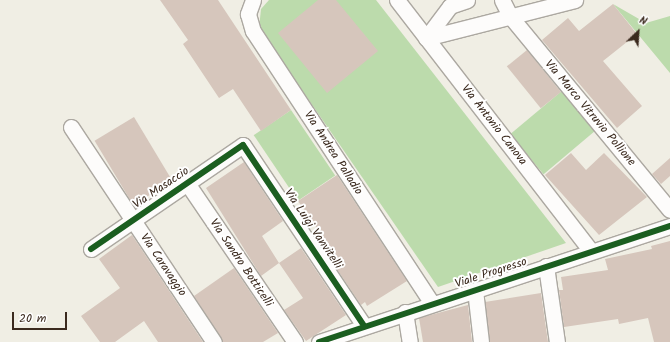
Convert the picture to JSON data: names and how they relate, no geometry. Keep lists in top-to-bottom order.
{
  "streets": {
    "street": [
      "Via Marco Vitruvio Pollione",
      "Via Antonio Canova",
      "Via Andrea Palladio",
      "Via Masaccio",
      "Via Luigi Vanvitelli",
      "Via Sandro Botticelli",
      "Via Caravaggio",
      "Viale Progresso"
    ]
  },
  "crossings": [
    ["Via Antonio Canova", "Viale Progresso"],
    ["Via Andrea Palladio", "Viale Progresso"],
    ["Via Masaccio", "Via Luigi Vanvitelli"],
    ["Via Masaccio", "Via Sandro Botticelli"],
    ["Via Masaccio", "Via Caravaggio"],
    ["Via Luigi Vanvitelli", "Viale Progresso"]
  ],
  "scale_bar": "20 m",
  "north": "top right"
}
